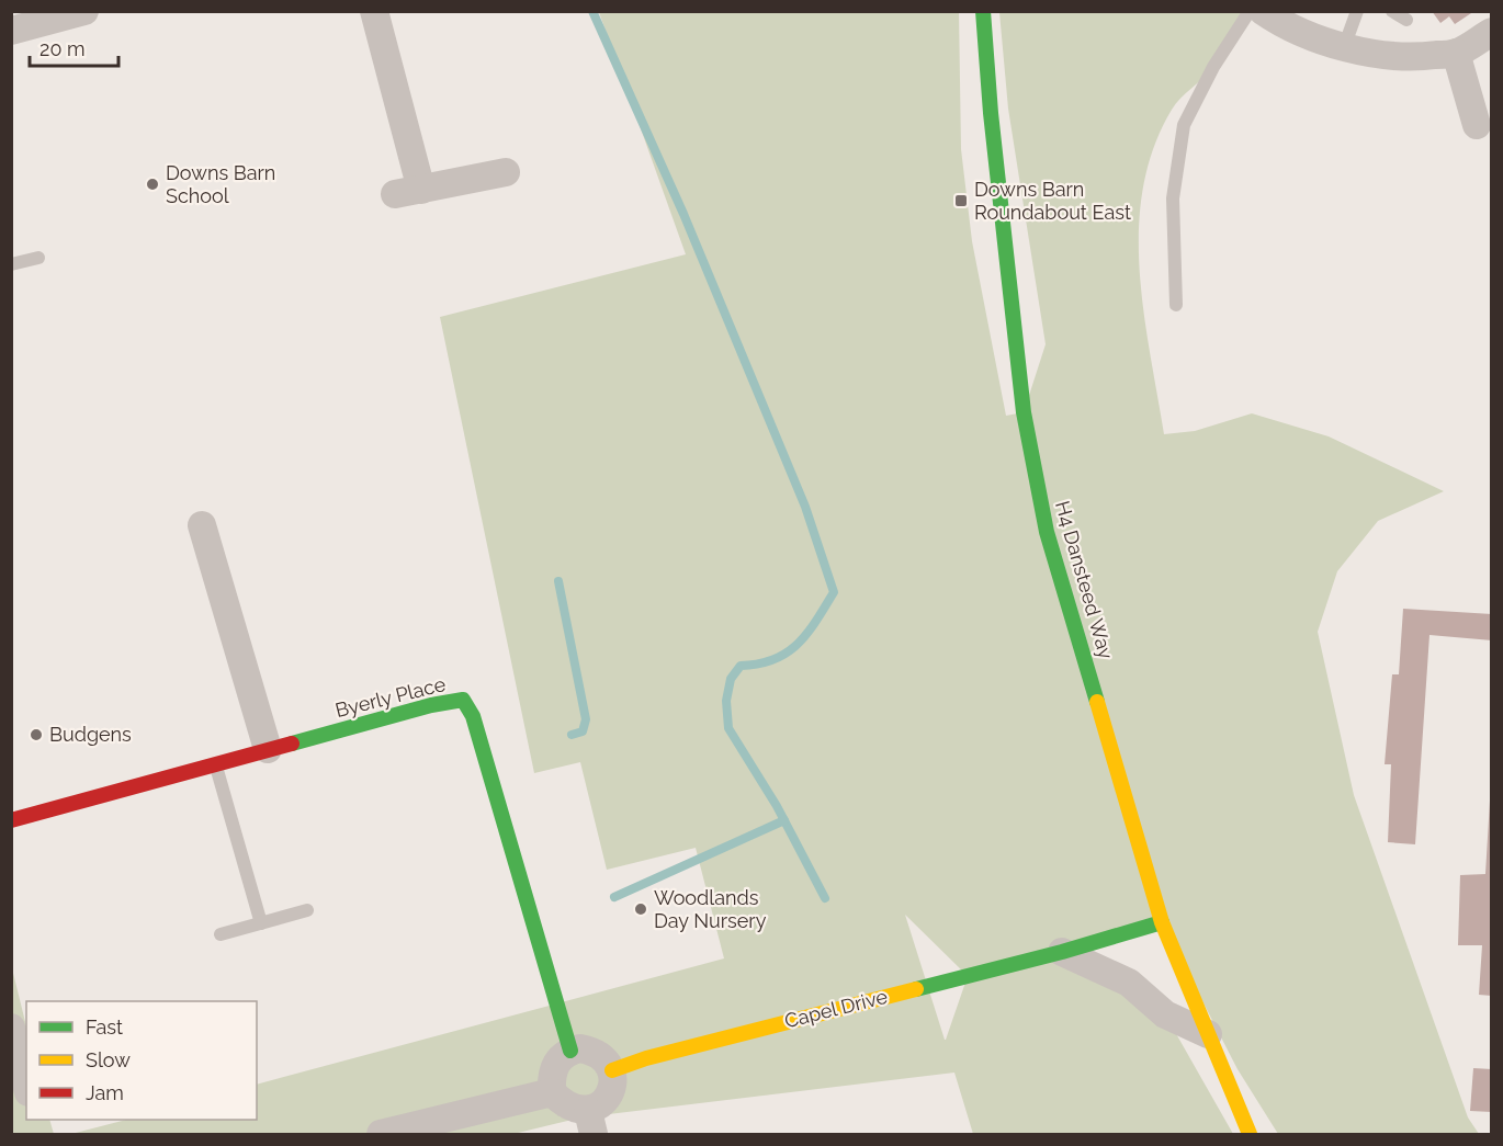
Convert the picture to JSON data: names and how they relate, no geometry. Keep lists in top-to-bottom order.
{
  "streets": {
    "street": ["H4 Dansteed Way", "Byerly Place", "Capel Drive"]
  },
  "crossings": [
    ["H4 Dansteed Way", "Capel Drive"],
    ["Byerly Place", "Capel Drive"]
  ],
  "places": {
    "other": ["Downs Barn School", "Budgens", "Woodlands Day Nursery"],
    "transit": ["Downs Barn Roundabout East"]
  },
  "legend": ["Fast", "Slow", "Jam"],
  "scale_bar": "20 m"
}
